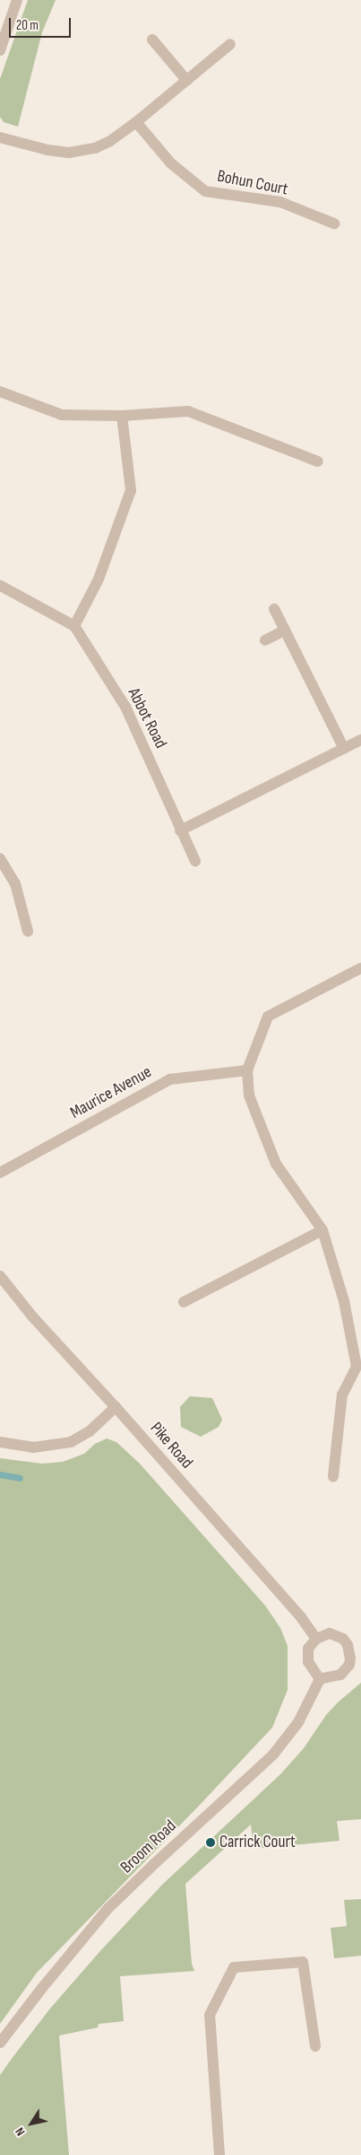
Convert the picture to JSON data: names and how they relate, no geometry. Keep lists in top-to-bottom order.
{
  "streets": {
    "street": [
      "Bohun Court",
      "Abbot Road",
      "Maurice Avenue",
      "Pike Road",
      "Broom Road"
    ]
  },
  "crossings": [
    ["Pike Road", "Broom Road"]
  ],
  "places": ["Carrick Court"],
  "scale_bar": "20 m",
  "north": "bottom left"
}
